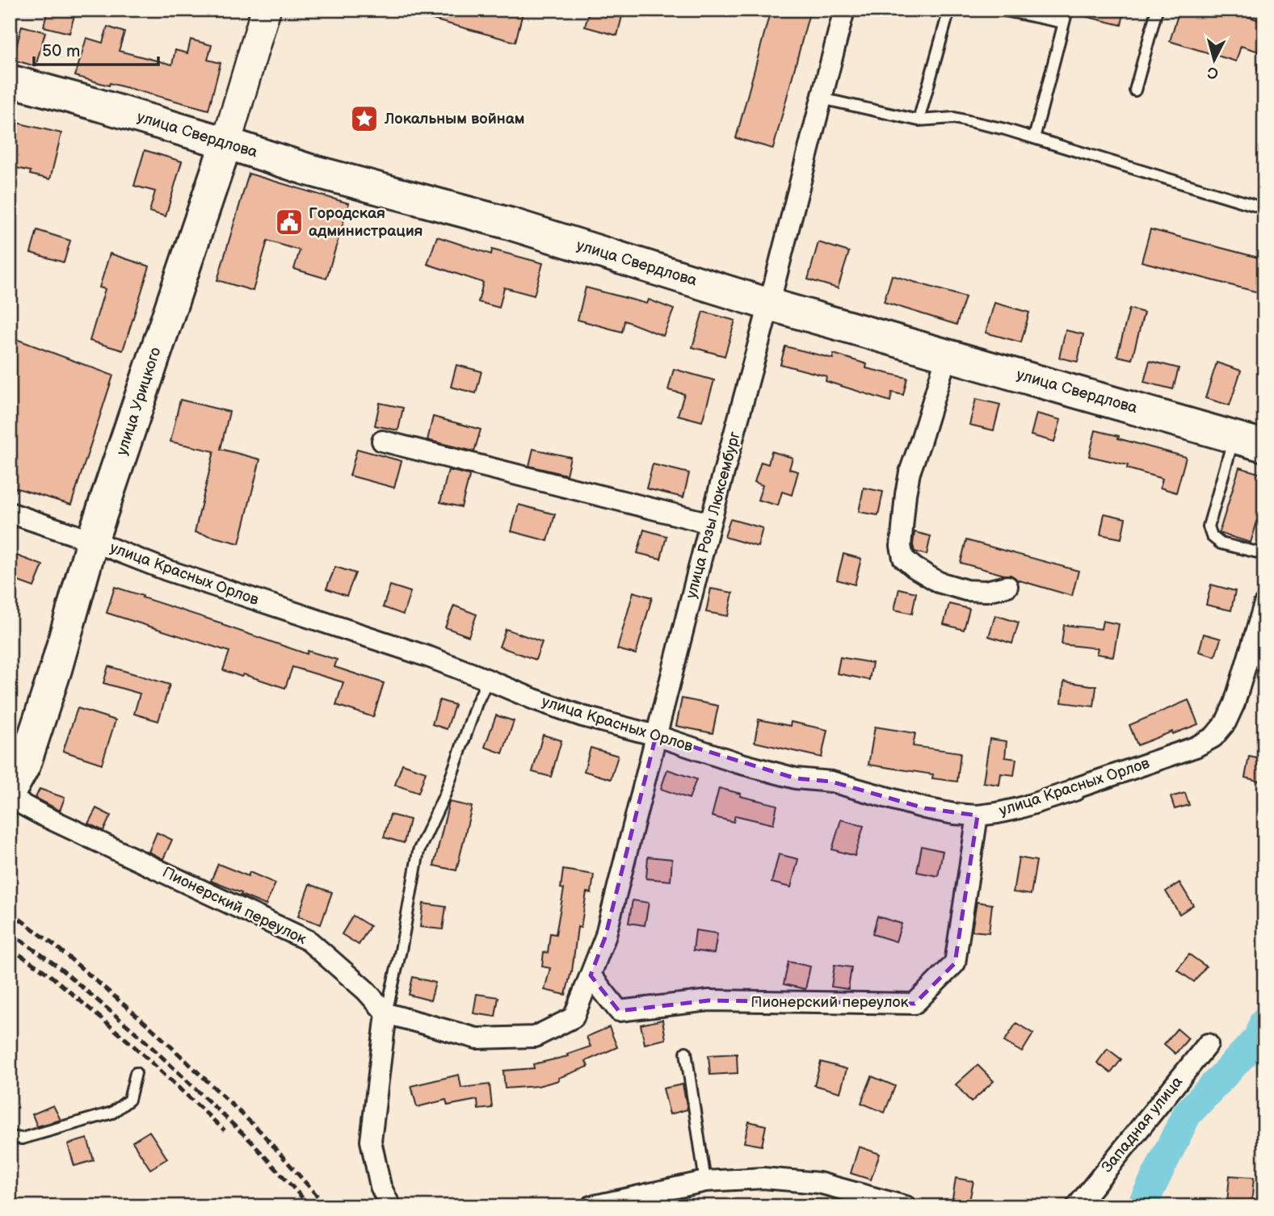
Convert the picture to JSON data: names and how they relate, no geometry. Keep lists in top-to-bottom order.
{
  "streets": {
    "main road": ["улица Свердлова", "улица Урицкого"],
    "street": [
      "улица Розы Люксембург",
      "улица Красных Орлов",
      "Пионерский переулок",
      "Западная улица"
    ]
  },
  "crossings": [
    ["улица Свердлова", "улица Урицкого"],
    ["улица Свердлова", "улица Розы Люксембург"],
    ["улица Урицкого", "улица Красных Орлов"],
    ["улица Розы Люксембург", "улица Красных Орлов"],
    ["улица Розы Люксембург", "Пионерский переулок"],
    ["улица Красных Орлов", "Пионерский переулок"]
  ],
  "places": {
    "place": ["Локальным войнам"],
    "public building": ["Городская администрация"]
  },
  "scale_bar": "50 m",
  "north": "bottom"
}
